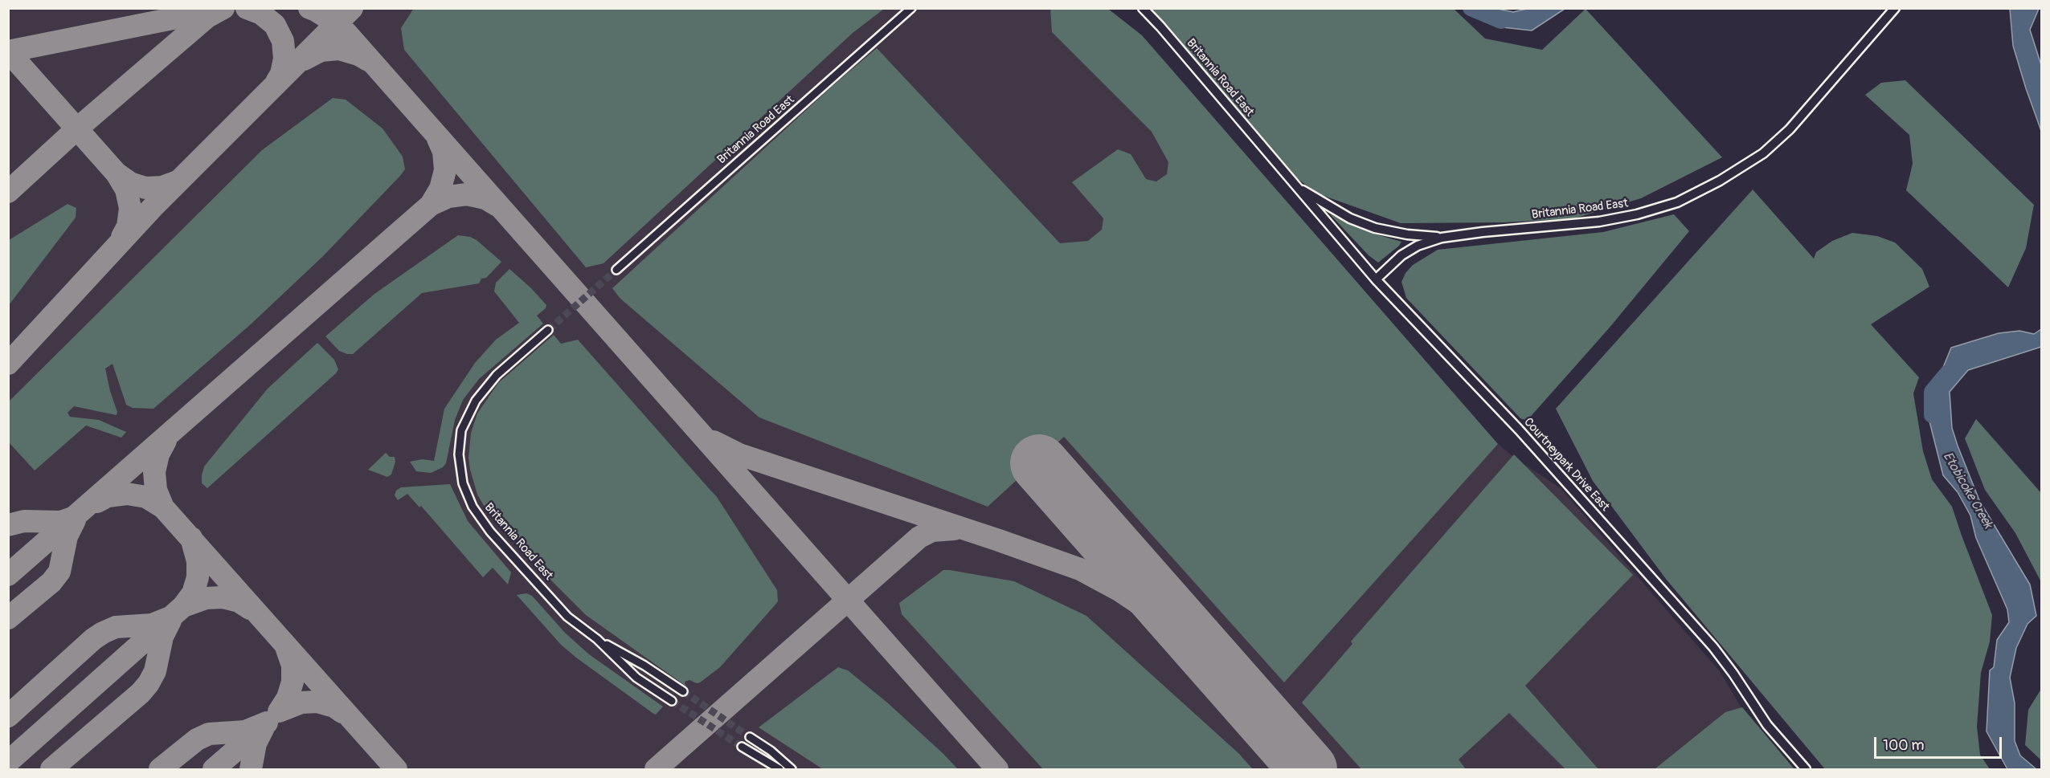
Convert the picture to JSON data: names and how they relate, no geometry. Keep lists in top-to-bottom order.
{
  "streets": {
    "street": ["Britannia Road East", "Courtneypark Drive East"]
  },
  "crossings": [
    ["Britannia Road East", "Courtneypark Drive East"]
  ],
  "water": ["Etobicoke Creek"],
  "scale_bar": "100 m"
}
